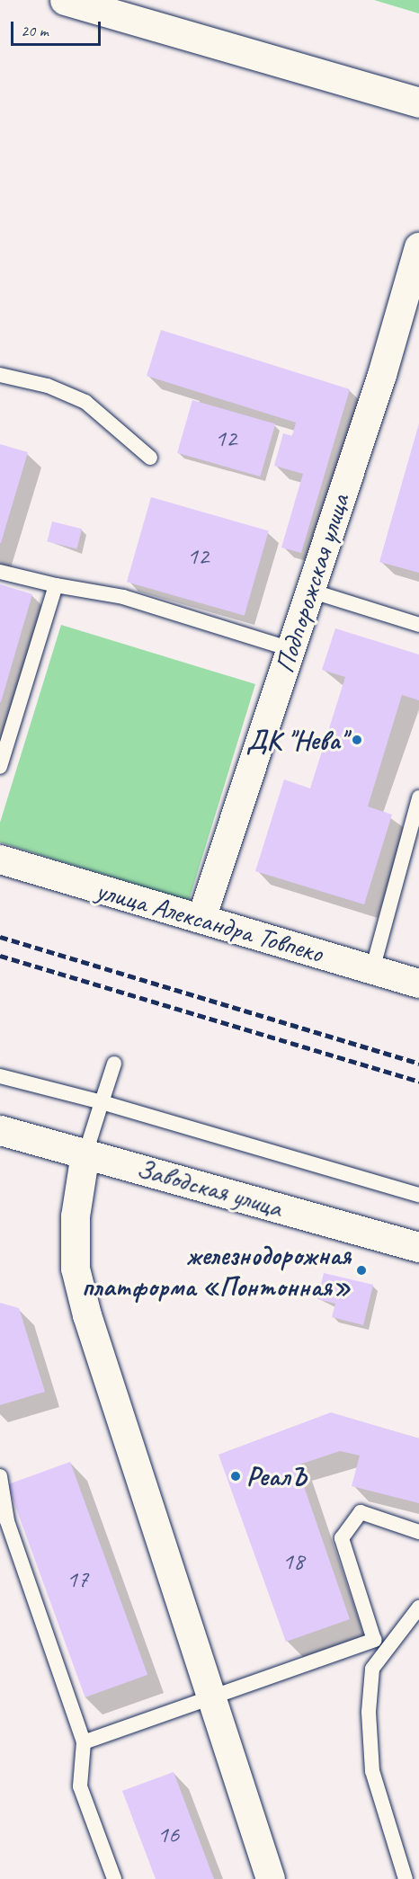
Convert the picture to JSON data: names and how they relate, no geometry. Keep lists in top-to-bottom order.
{
  "streets": {
    "main road": ["Заводская улица"],
    "street": ["Подпорожская улица", "улица Александра Товпеко"]
  },
  "crossings": [
    ["Подпорожская улица", "улица Александра Товпеко"]
  ],
  "places": ["ДК \"Нева\"", "железнодорожная платформа «Понтонная»", "РеалЪ"],
  "house_numbers": [
    "12",
    "12",
    "18",
    "17",
    "16"
  ],
  "scale_bar": "20 m"
}
